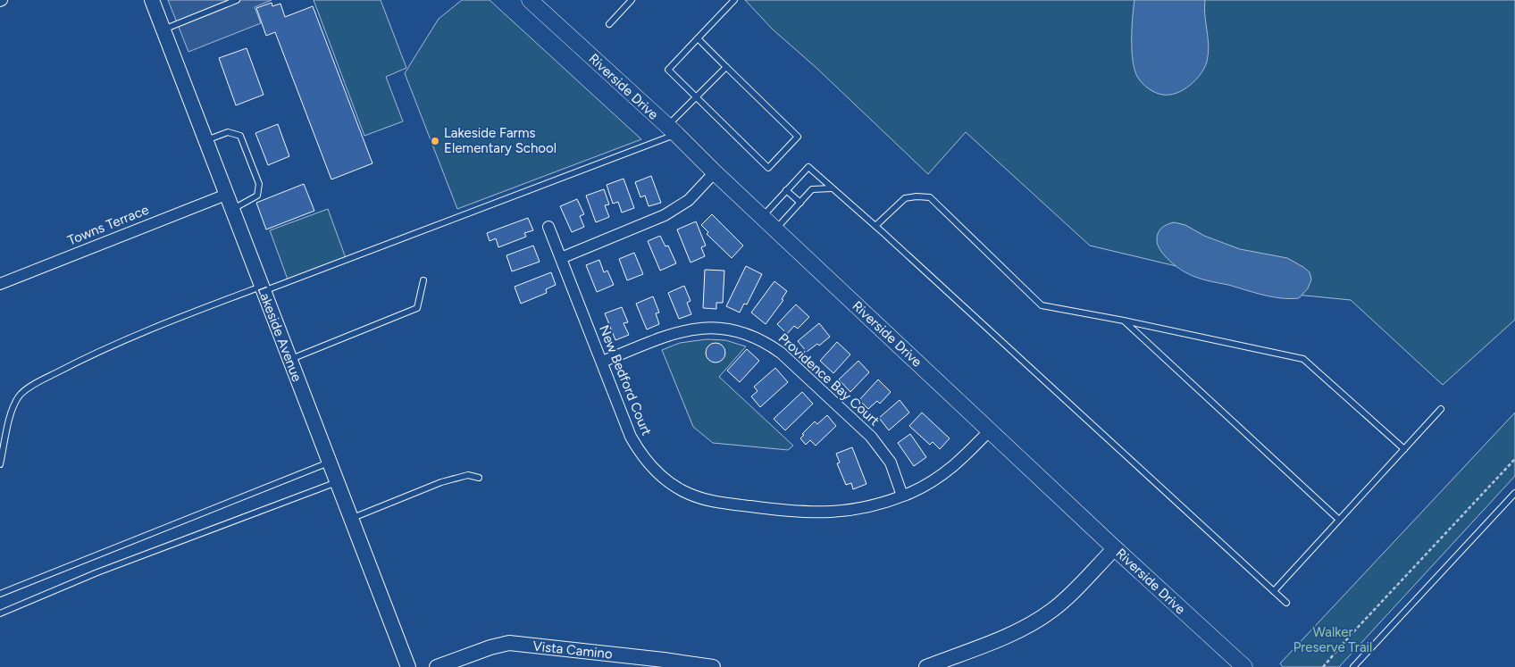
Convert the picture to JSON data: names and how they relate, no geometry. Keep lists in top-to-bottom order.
{
  "streets": {
    "main road": ["Riverside Drive"],
    "street": [
      "Towns Terrace",
      "Lakeside Avenue",
      "Providence Bay Court",
      "New Bedford Court",
      "Vista Camino"
    ]
  },
  "crossings": [
    ["Riverside Drive", "New Bedford Court"],
    ["Towns Terrace", "Lakeside Avenue"],
    ["Providence Bay Court", "New Bedford Court"]
  ],
  "parks": ["Walker Preserve Trail"],
  "places": ["Lakeside Farms Elementary School"]
}
